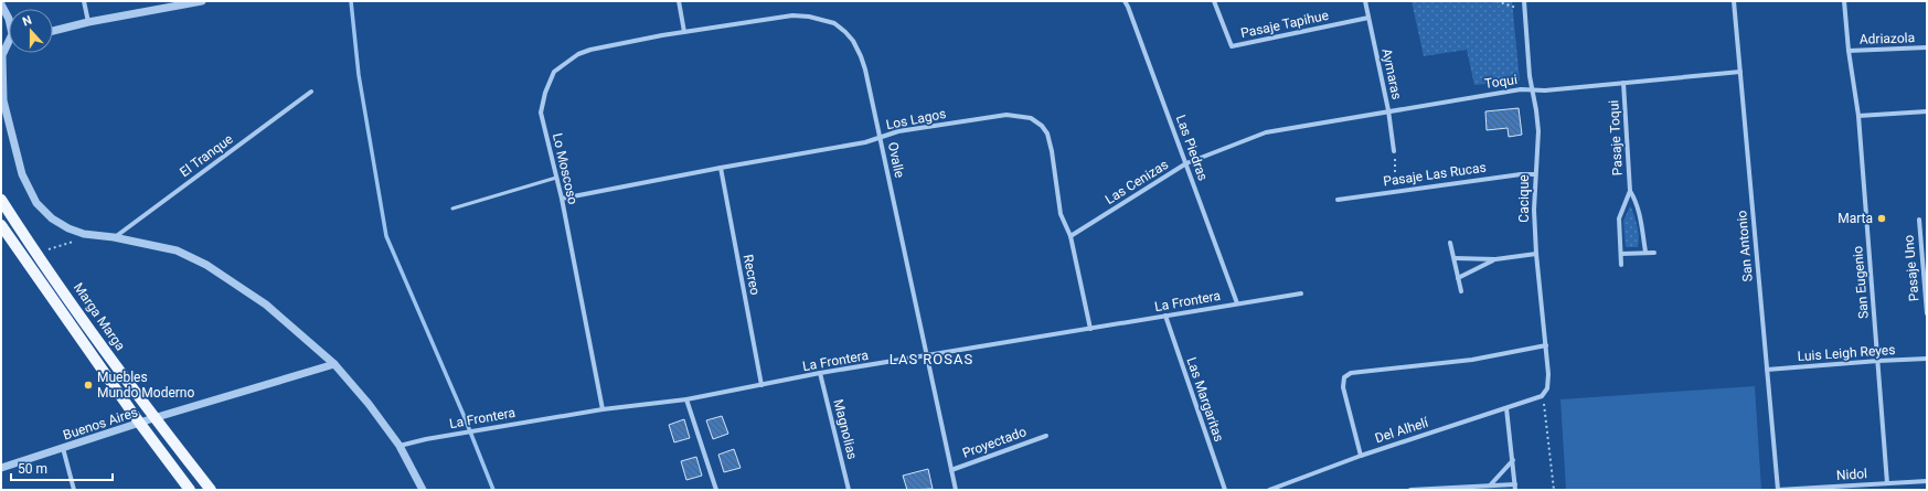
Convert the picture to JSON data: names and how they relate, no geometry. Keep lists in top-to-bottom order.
{
  "streets": {
    "main road": ["Marga Marga"],
    "street": [
      "Pasaje Tapihue",
      "Adriazola",
      "Aymaras",
      "Toqui",
      "Los Lagos",
      "Pasaje Toqui",
      "Las Piedras",
      "El Tranque",
      "Ovalle",
      "Lo Moscoso",
      "Pasaje Las Rucas",
      "Las Cenizas",
      "Cacique",
      "San Antonio",
      "Pasaje Uno",
      "Recreo",
      "San Eugenio",
      "La Frontera",
      "Luis Leigh Reyes",
      "Las Margaritas",
      "Buenos Aires",
      "Magnolias",
      "Del Alhelí",
      "Proyectado",
      "Nidol"
    ]
  },
  "crossings": [
    ["Pasaje Tapihue", "Aymaras"],
    ["Adriazola", "San Eugenio"],
    ["Aymaras", "Toqui"],
    ["Toqui", "Pasaje Toqui"],
    ["Toqui", "Las Cenizas"],
    ["Toqui", "Cacique"],
    ["Toqui", "San Antonio"],
    ["Los Lagos", "Ovalle"],
    ["Los Lagos", "Lo Moscoso"],
    ["Los Lagos", "Las Cenizas"],
    ["Los Lagos", "Recreo"],
    ["Los Lagos", "La Frontera"],
    ["Las Piedras", "Las Cenizas"],
    ["Las Piedras", "La Frontera"],
    ["Ovalle", "Lo Moscoso"],
    ["Ovalle", "La Frontera"],
    ["Ovalle", "Proyectado"],
    ["Lo Moscoso", "La Frontera"],
    ["Pasaje Las Rucas", "Cacique"],
    ["Cacique", "Del Alhelí"],
    ["San Antonio", "Luis Leigh Reyes"],
    ["San Antonio", "Nidol"],
    ["Recreo", "La Frontera"],
    ["San Eugenio", "Luis Leigh Reyes"],
    ["San Eugenio", "Nidol"],
    ["La Frontera", "Las Margaritas"],
    ["La Frontera", "Magnolias"],
    ["Marga Marga", "Buenos Aires"]
  ],
  "districts": ["LAS ROSAS"],
  "places": ["Marta", "Muebles Mundo Moderno"],
  "scale_bar": "50 m",
  "north": "top"
}
